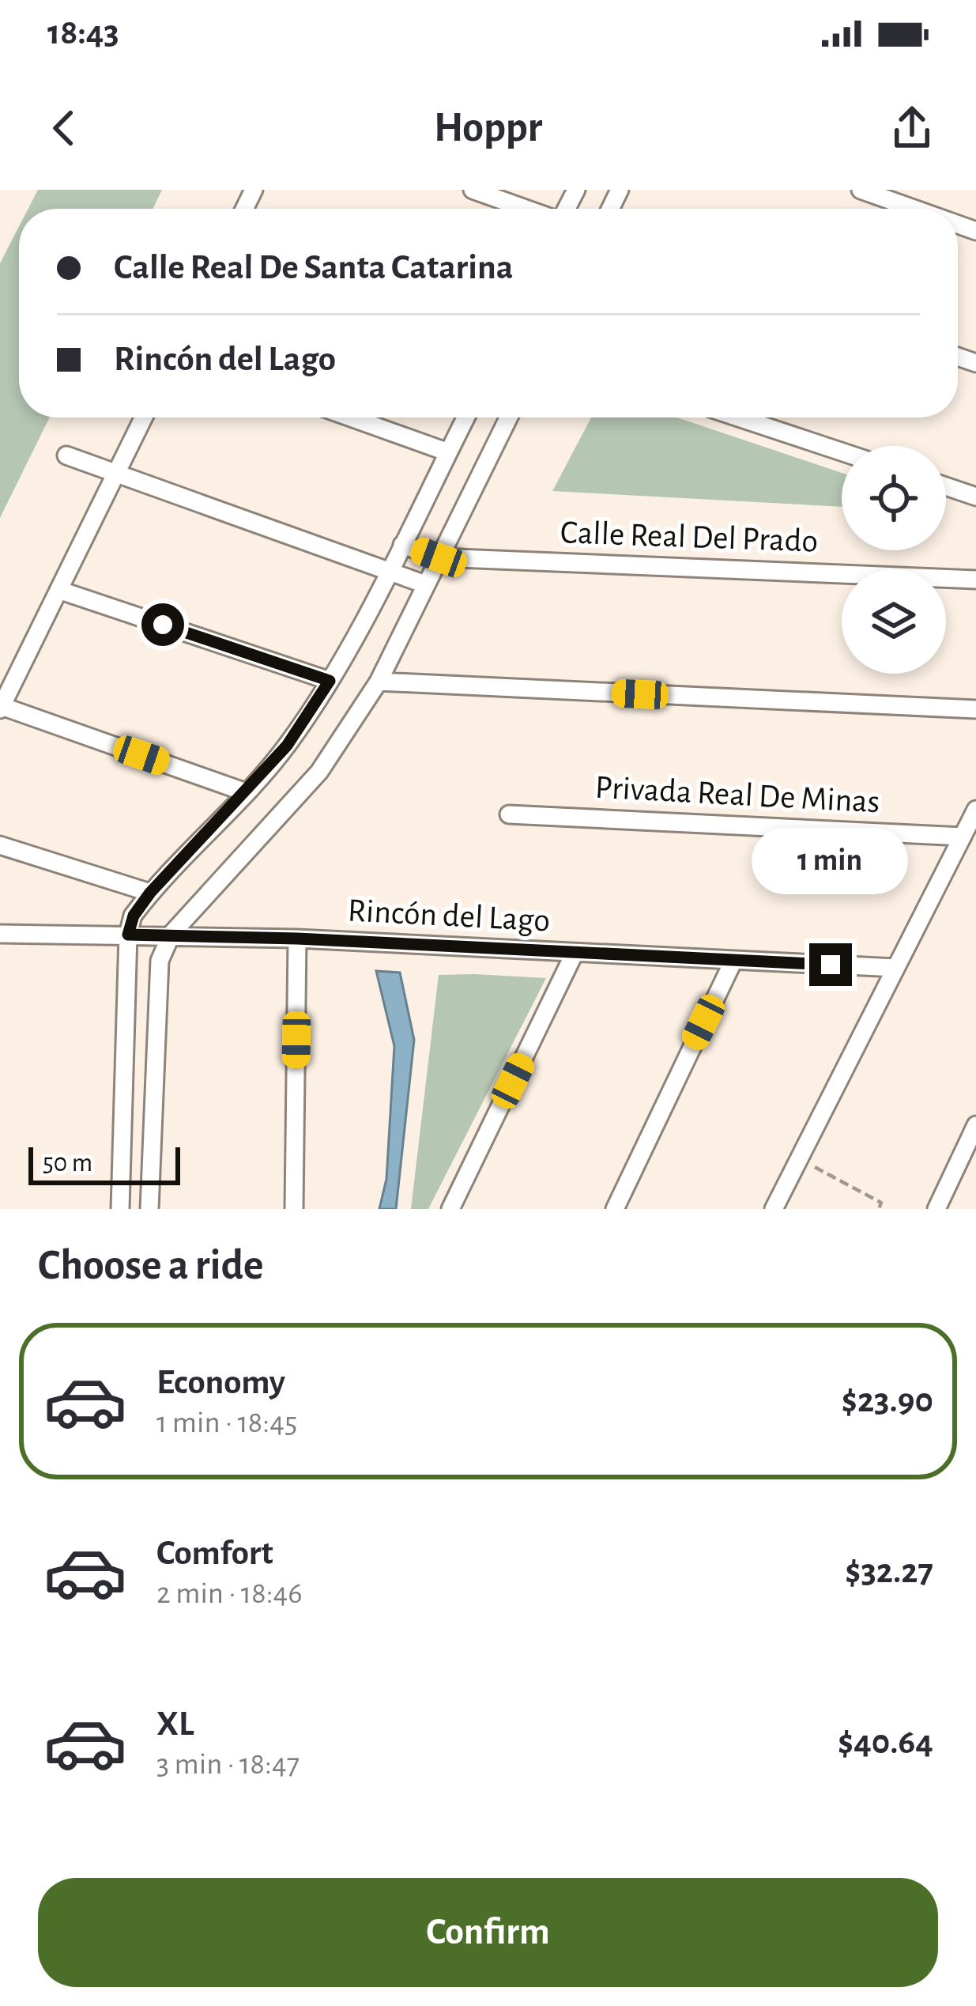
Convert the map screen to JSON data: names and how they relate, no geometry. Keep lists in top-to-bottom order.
{
  "streets": {
    "street": ["Calle Real Del Prado", "Privada Real De Minas", "Rincón del Lago"]
  },
  "scale_bar": "50 m",
  "page": {
    "status": "18:43",
    "header": "Hoppr",
    "banner": ["Calle Real De Santa Catarina", "Rincón del Lago"],
    "bubble": "1 min",
    "scale": "50 m",
    "heading": "Choose a ride",
    "list": [
      {
        "name": "Economy",
        "note": "1 min · 18:45",
        "value": "$23.90"
      },
      {
        "name": "Comfort",
        "note": "2 min · 18:46",
        "value": "$32.27"
      },
      {
        "name": "XL",
        "note": "3 min · 18:47",
        "value": "$40.64"
      }
    ],
    "buttons": "Confirm"
  }
}
